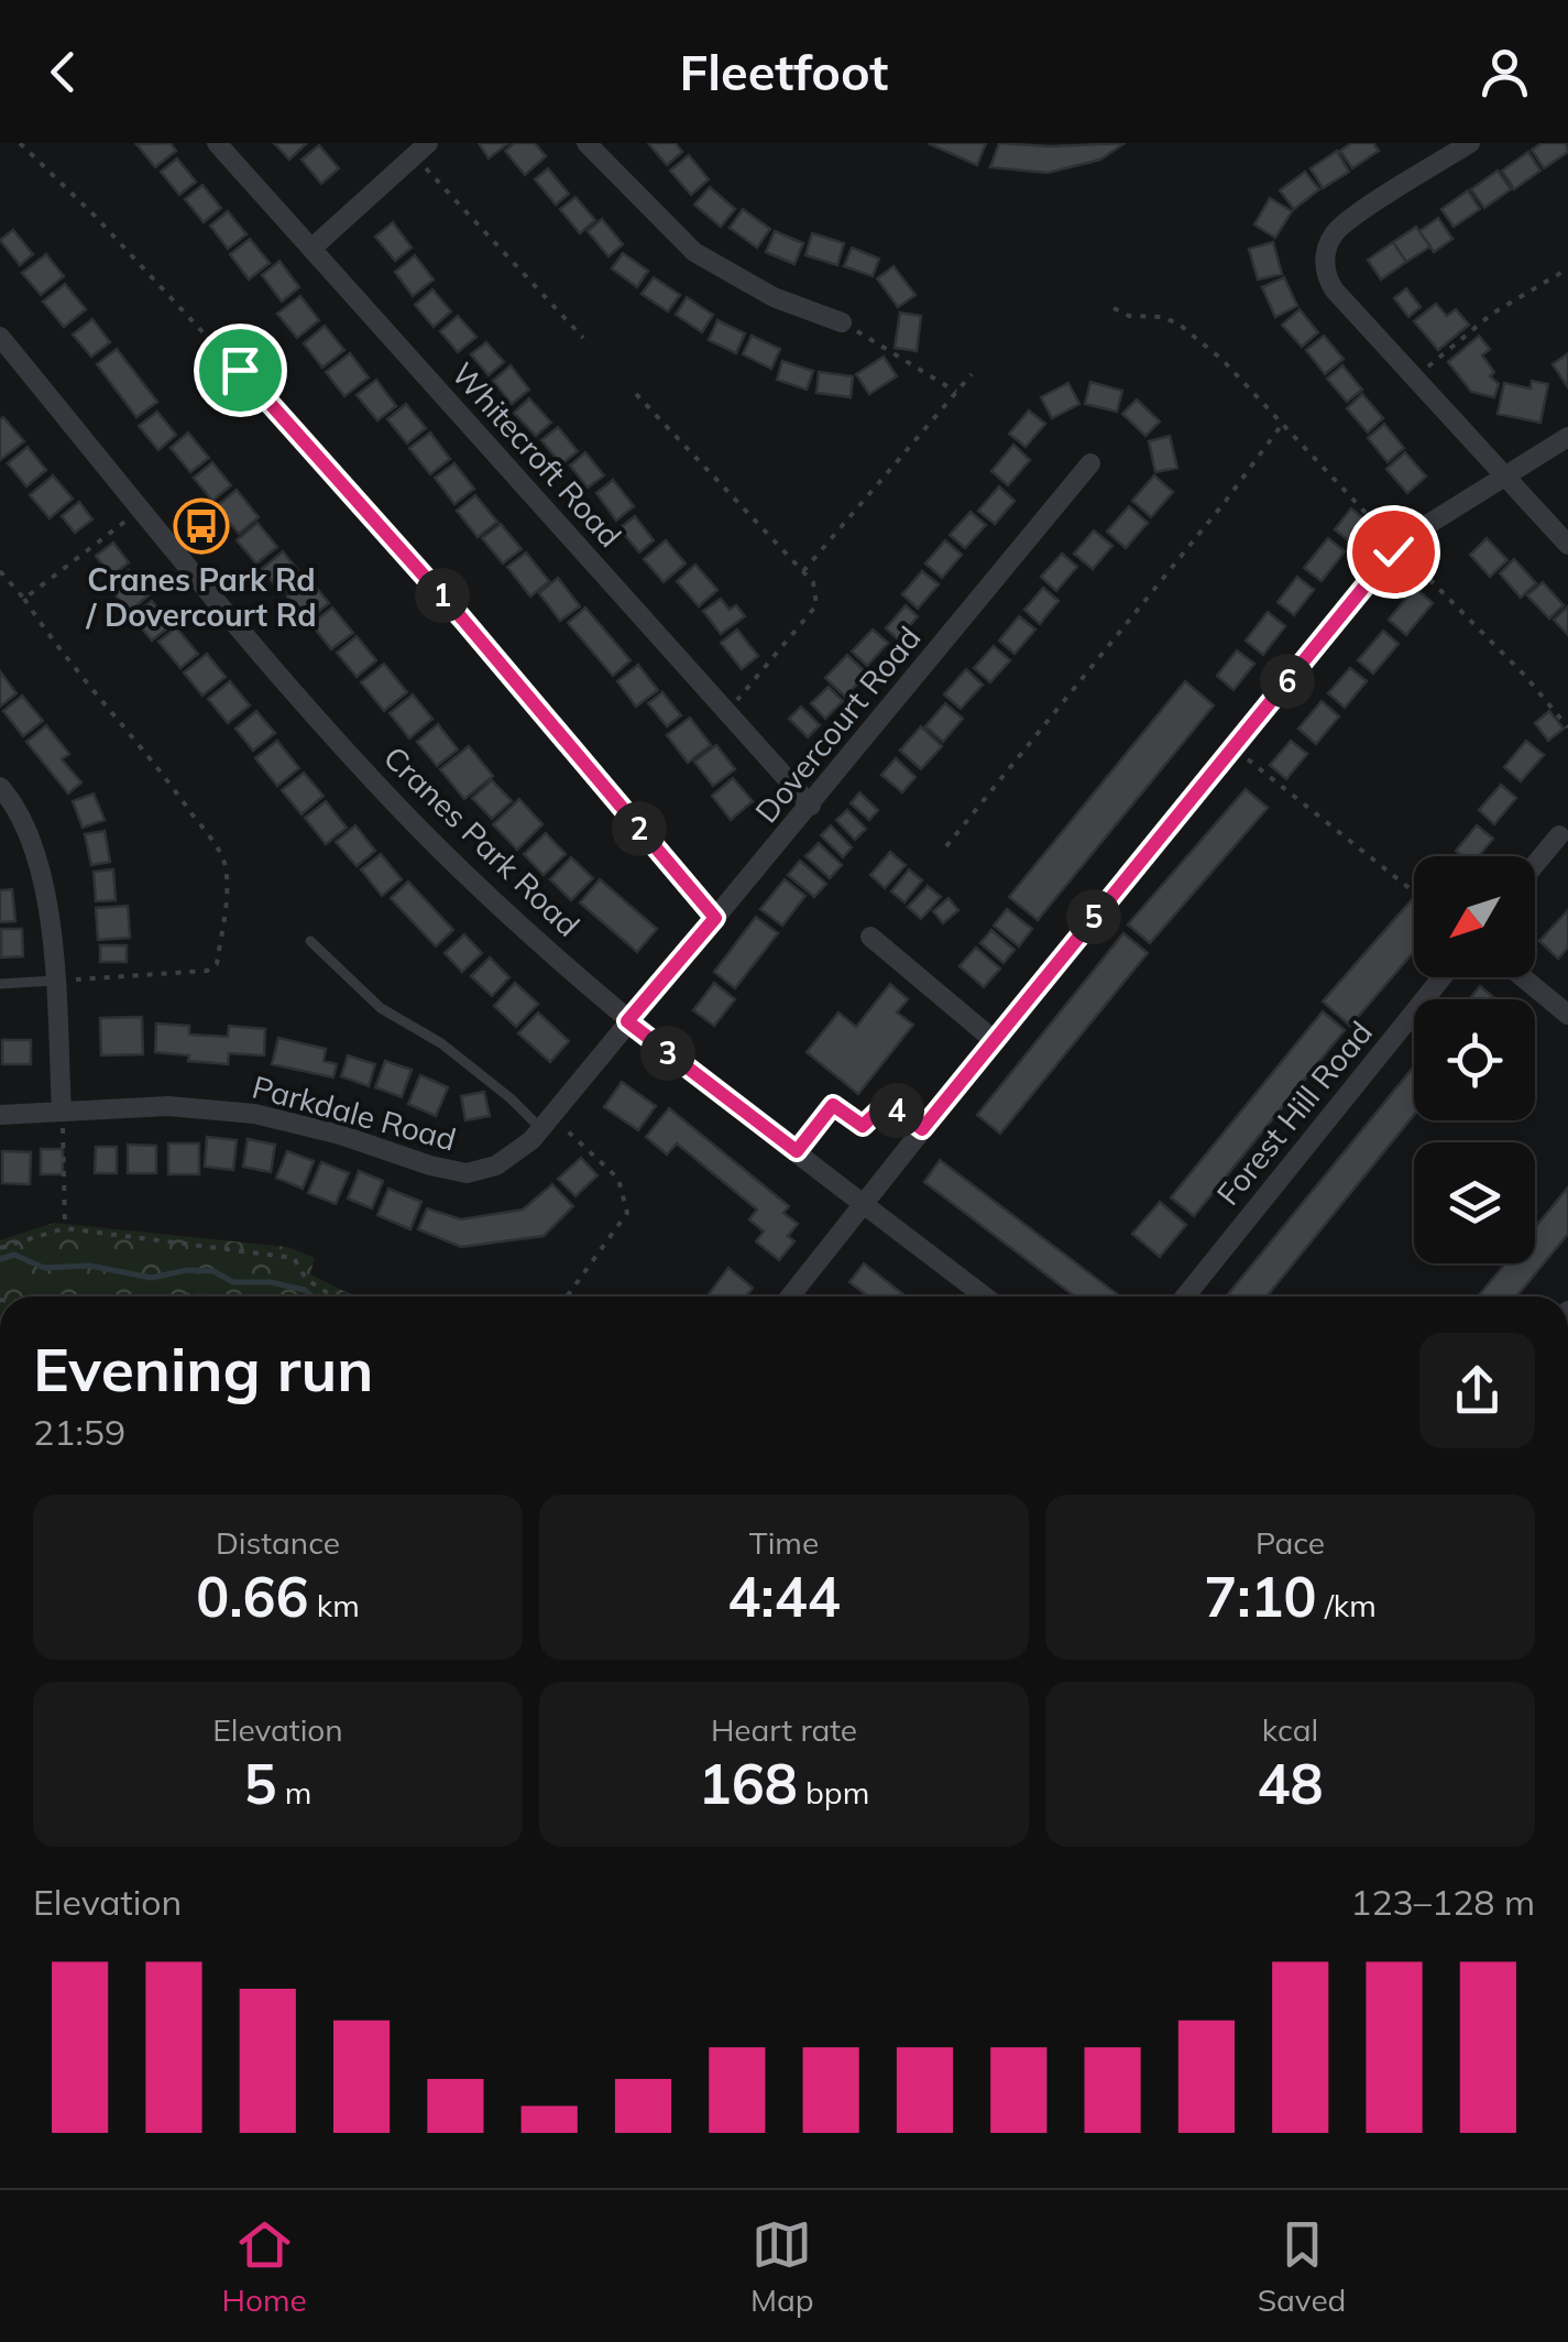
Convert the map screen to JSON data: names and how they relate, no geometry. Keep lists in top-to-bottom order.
{
  "streets": {
    "street": [
      "Whitecroft Road",
      "Dovercourt Road",
      "Cranes Park Road",
      "Parkdale Road",
      "Forest Hill Road"
    ]
  },
  "crossings": [
    ["Whitecroft Road", "Dovercourt Road"],
    ["Dovercourt Road", "Cranes Park Road"],
    ["Dovercourt Road", "Parkdale Road"],
    ["Cranes Park Road", "Parkdale Road"]
  ],
  "places": {
    "bus stop": ["Cranes Park Rd / Dovercourt Rd"]
  },
  "north": "bottom left",
  "page": {
    "header": "Fleetfoot",
    "pins": [
      "1",
      "6",
      "2",
      "5",
      "3",
      "4"
    ],
    "heading": ["Evening run", "21:59"],
    "stats": [
      ["Distance", "0.66 km"],
      ["Time", "4:44"],
      ["Pace", "7:10 /km"],
      ["Elevation", "5 m"],
      ["Heart rate", "168 bpm"],
      ["kcal", "48"]
    ],
    "chart": ["Elevation", "123–128 m"],
    "tabs": ["Home", "Map", "Saved"]
  }
}
